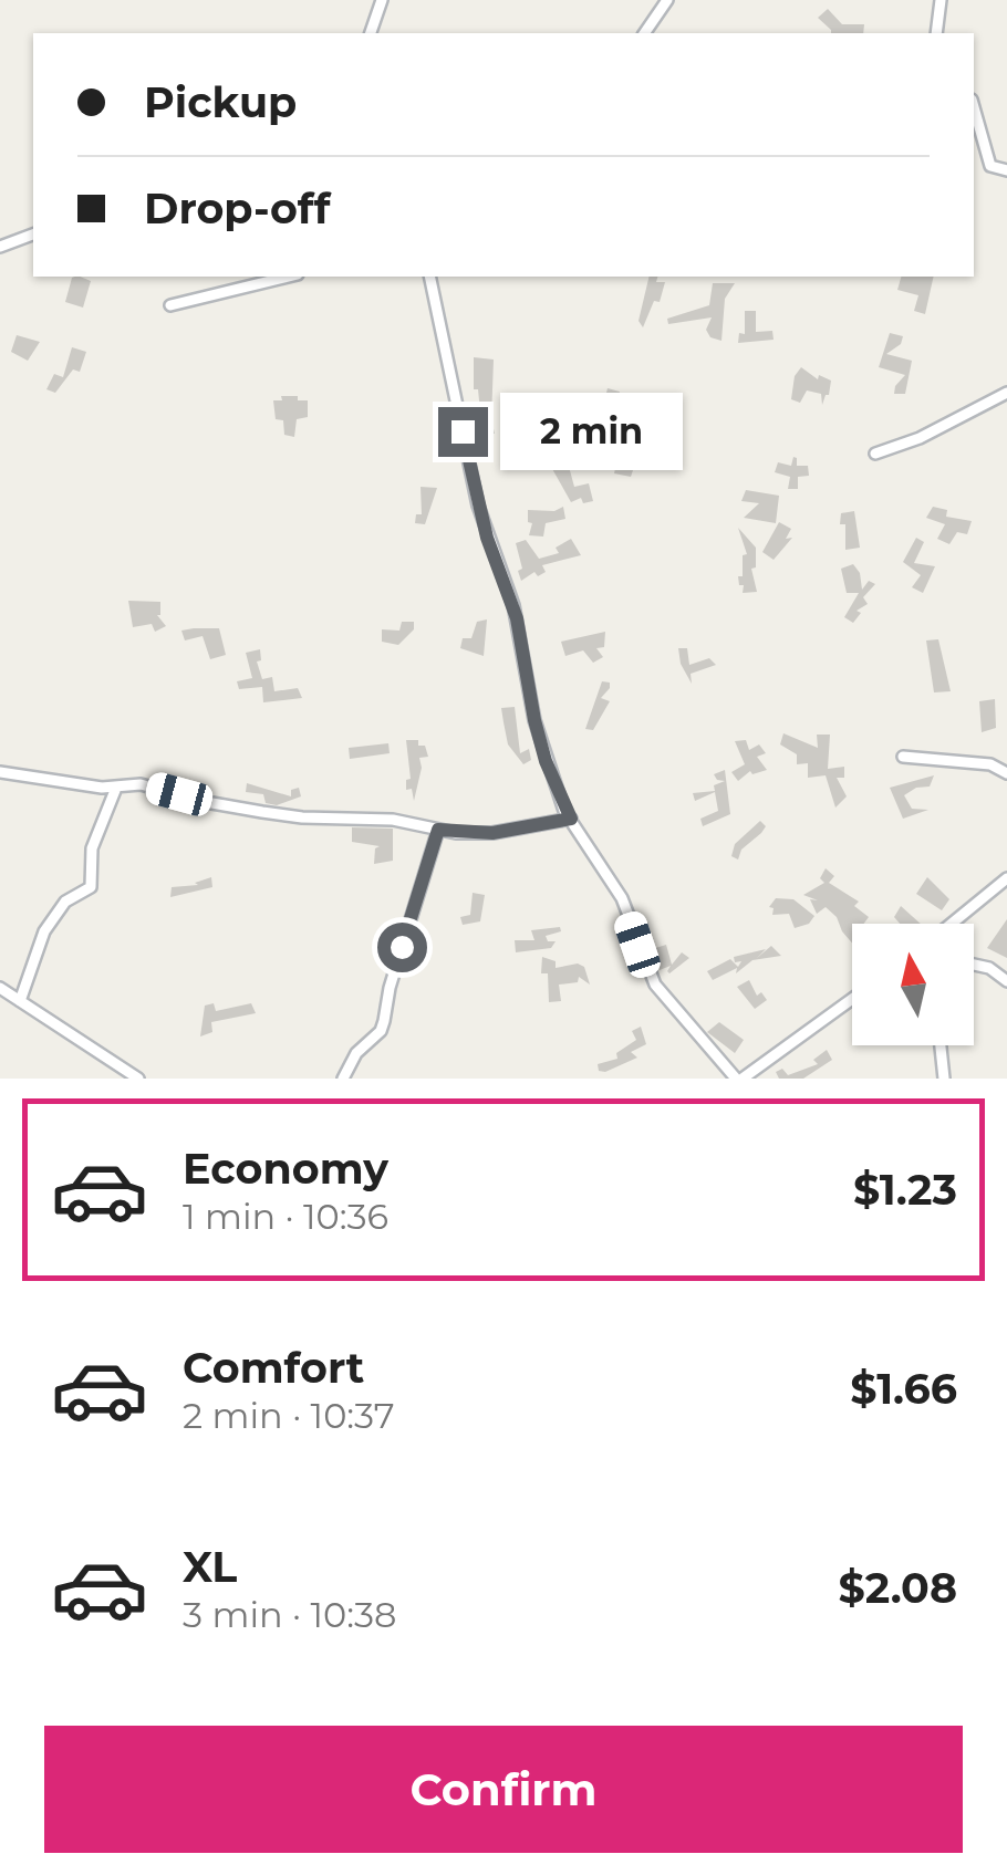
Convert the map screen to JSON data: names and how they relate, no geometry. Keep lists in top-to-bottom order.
{
  "north": "top",
  "page": {
    "banner": ["Pickup", "Drop-off"],
    "bubble": "2 min",
    "list": [
      {
        "name": "Economy",
        "note": "1 min · 10:36",
        "value": "$1.23"
      },
      {
        "name": "Comfort",
        "note": "2 min · 10:37",
        "value": "$1.66"
      },
      {
        "name": "XL",
        "note": "3 min · 10:38",
        "value": "$2.08"
      }
    ],
    "buttons": "Confirm"
  }
}
